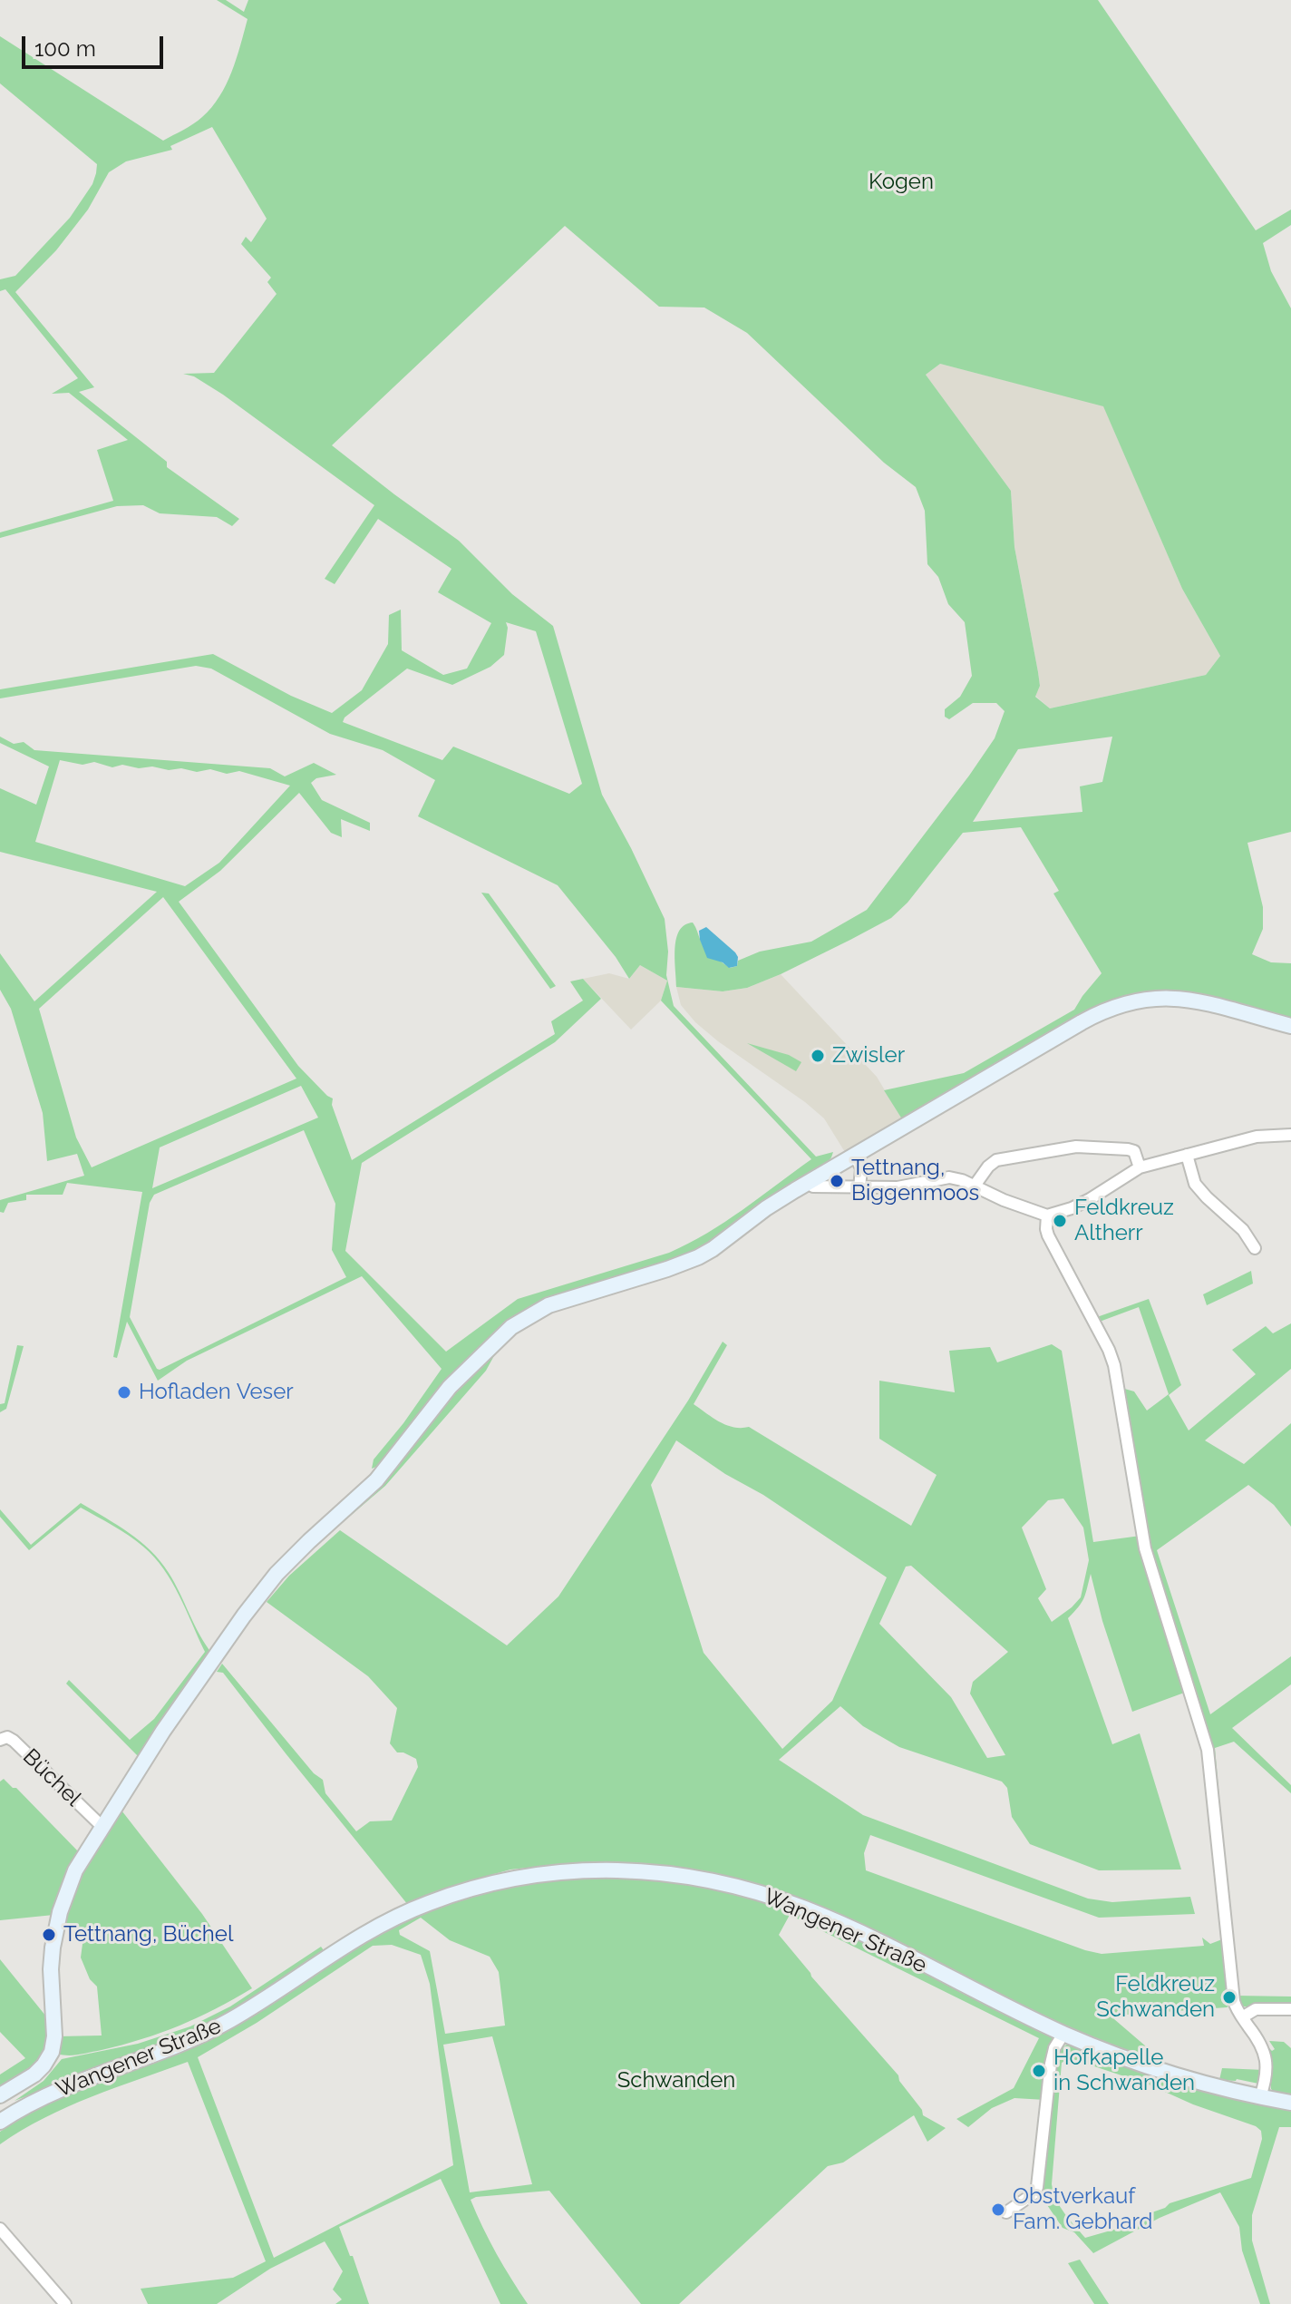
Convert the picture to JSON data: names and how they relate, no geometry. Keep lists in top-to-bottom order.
{
  "streets": {
    "main road": ["Wangener Straße"],
    "street": ["Büchel"]
  },
  "parks": ["Kogen", "Schwanden"],
  "places": [
    "Zwisler",
    "Tettnang, Biggenmoos",
    "Feldkreuz Altherr",
    "Hofladen Veser",
    "Tettnang, Büchel",
    "Feldkreuz Schwanden",
    "Hofkapelle in Schwanden",
    "Obstverkauf Fam. Gebhard"
  ],
  "scale_bar": "100 m"
}
